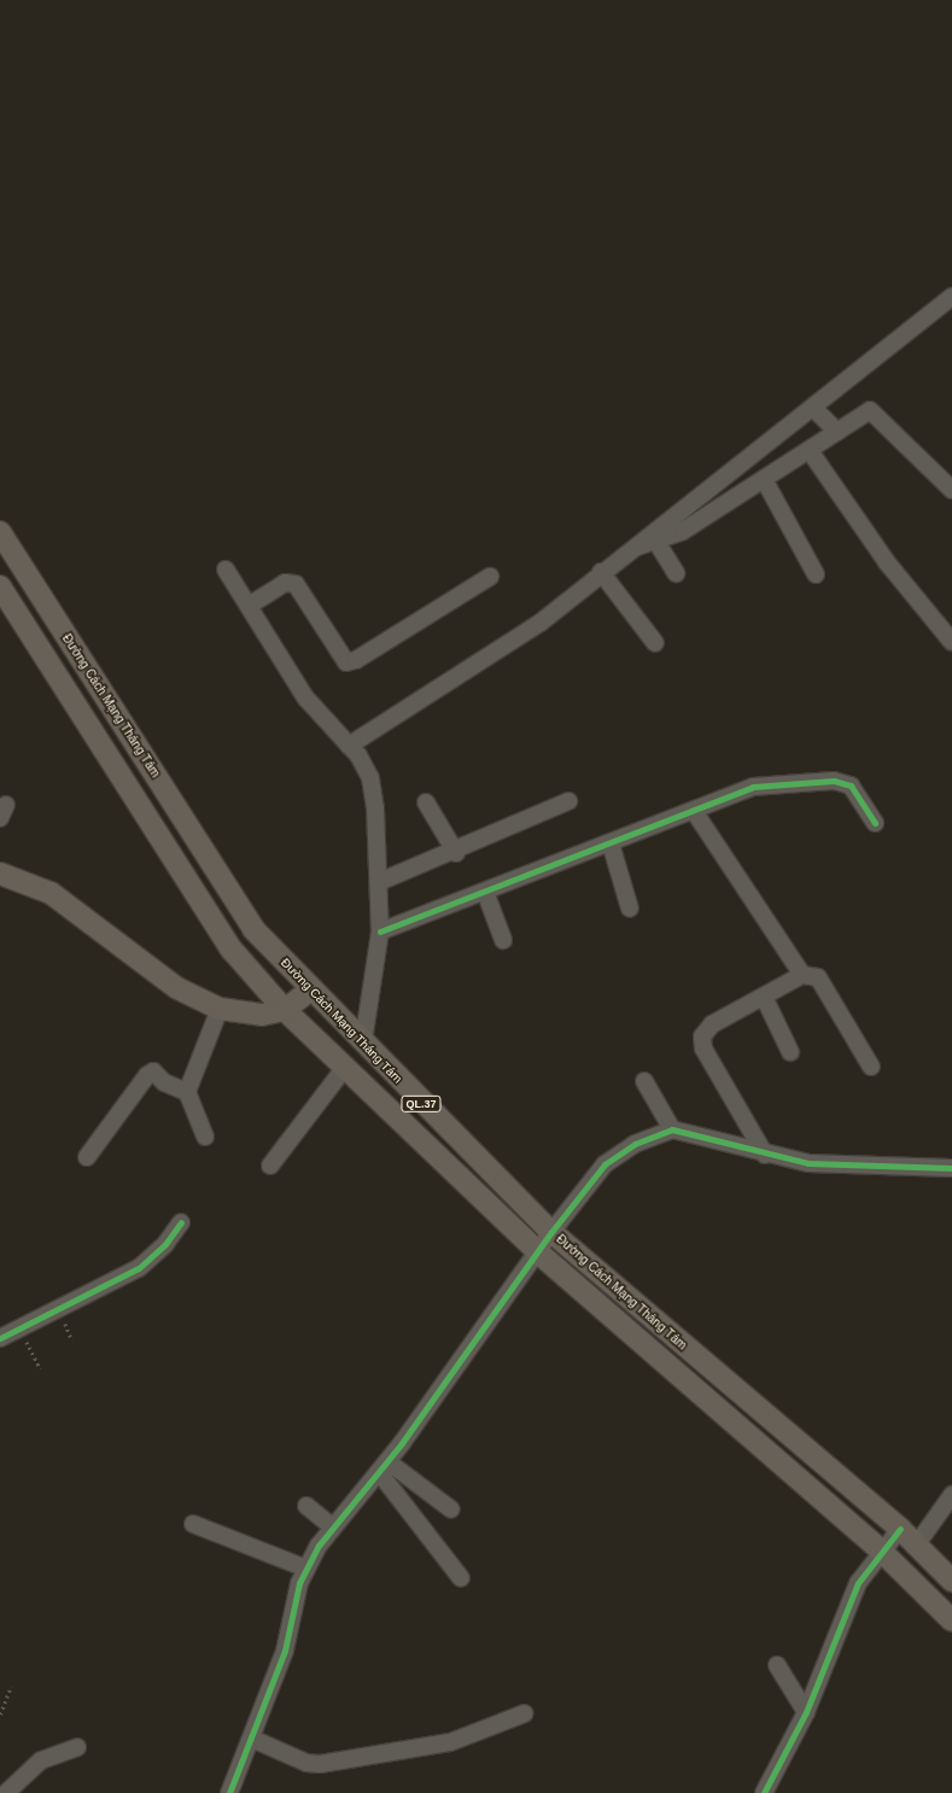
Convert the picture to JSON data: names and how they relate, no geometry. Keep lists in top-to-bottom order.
{
  "streets": {
    "main road": ["Đường Cách Mạng Tháng Tám", "QL.37"]
  }
}
